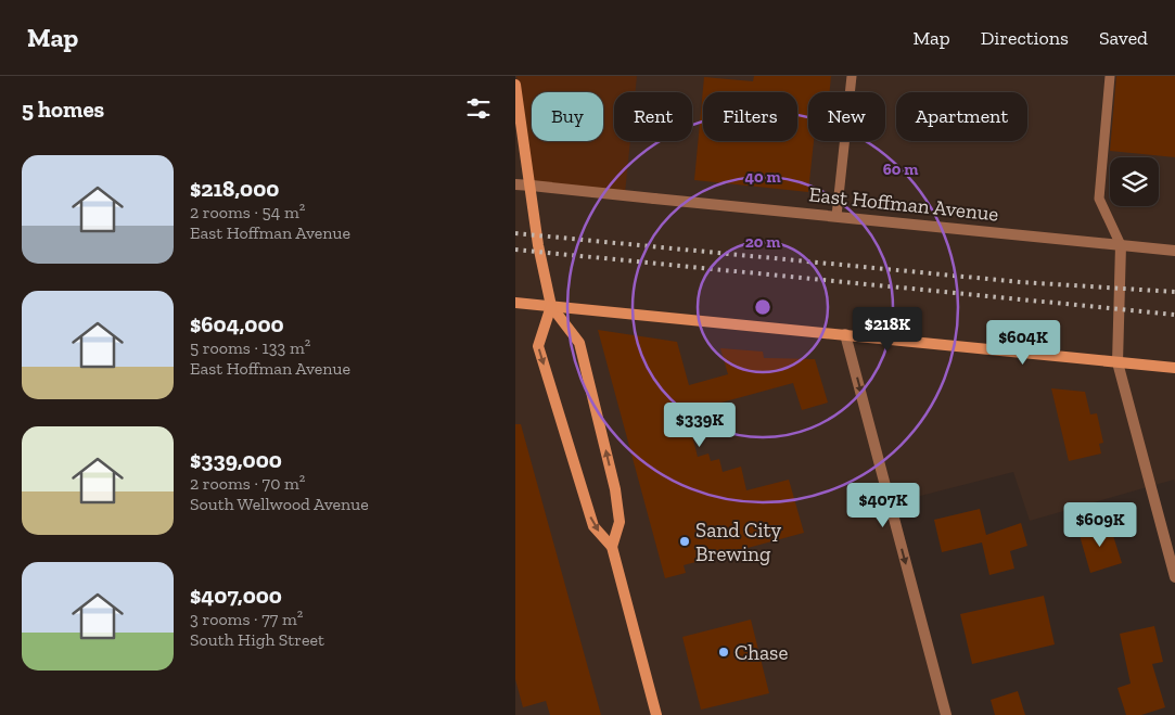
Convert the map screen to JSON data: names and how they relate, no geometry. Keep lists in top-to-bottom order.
{
  "streets": {
    "street": ["East Hoffman Avenue"]
  },
  "places": ["Sand City Brewing", "Chase"],
  "page": {
    "header": "Map",
    "nav": ["Map", "Directions", "Saved"],
    "heading": "5 homes",
    "chip": [
      "Buy",
      "Rent",
      "Filters",
      "New",
      "Apartment"
    ],
    "list": [
      {
        "name": "$218,000",
        "note": "2 rooms · 54 m² · East Hoffman Avenue"
      },
      {
        "name": "$604,000",
        "note": "5 rooms · 133 m² · East Hoffman Avenue"
      },
      {
        "name": "$339,000",
        "note": "2 rooms · 70 m² · South Wellwood Avenue"
      },
      {
        "name": "$407,000",
        "note": "3 rooms · 77 m² · South High Street"
      }
    ],
    "price": [
      "$218K",
      "$604K",
      "$339K",
      "$407K",
      "$609K"
    ]
  },
  "rings": ["60 m", "40 m", "20 m"]
}
